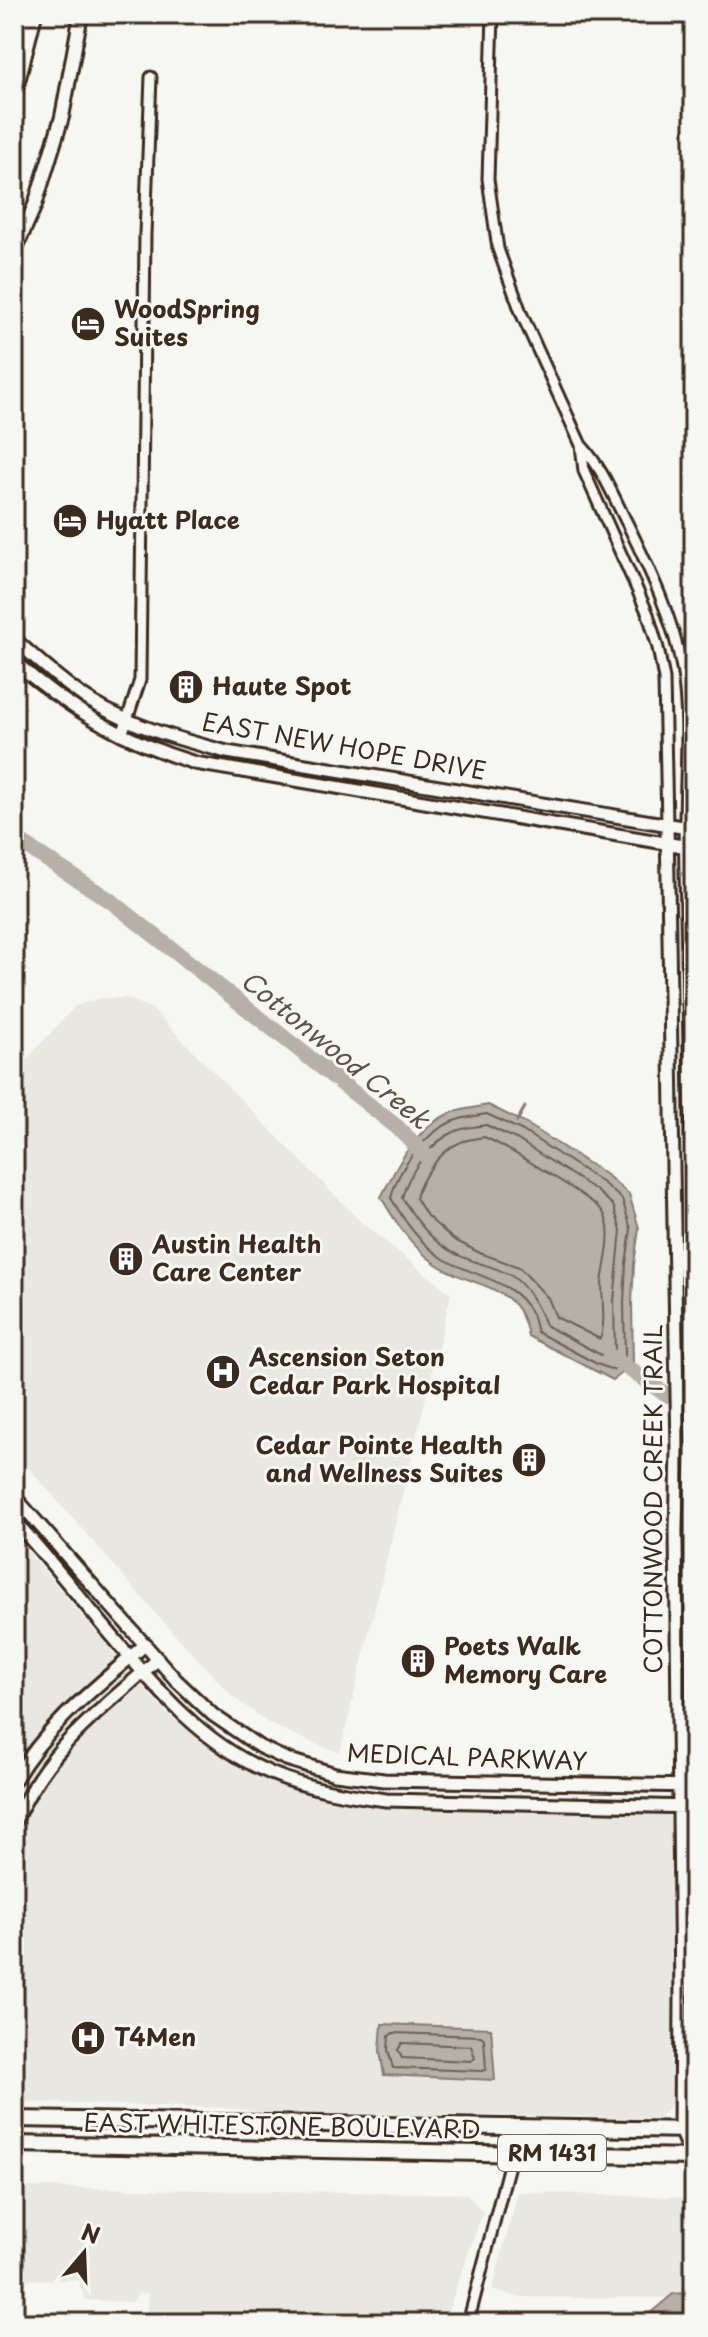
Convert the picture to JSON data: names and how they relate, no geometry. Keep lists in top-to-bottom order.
{
  "streets": {
    "main road": ["EAST WHITESTONE BOULEVARD", "RM 1431"],
    "street": ["EAST NEW HOPE DRIVE", "COTTONWOOD CREEK TRAIL", "MEDICAL PARKWAY"]
  },
  "crossings": [
    ["EAST NEW HOPE DRIVE", "COTTONWOOD CREEK TRAIL"],
    ["COTTONWOOD CREEK TRAIL", "MEDICAL PARKWAY"],
    ["COTTONWOOD CREEK TRAIL", "EAST WHITESTONE BOULEVARD"]
  ],
  "water": ["Cottonwood Creek"],
  "places": {
    "hotel": ["WoodSpring Suites", "Hyatt Place"],
    "building": [
      "Haute Spot",
      "Austin Health Care Center",
      "Cedar Pointe Health and Wellness Suites",
      "Poets Walk Memory Care"
    ],
    "hospital": ["Ascension Seton Cedar Park Hospital", "T4Men"]
  },
  "north": "top"
}
